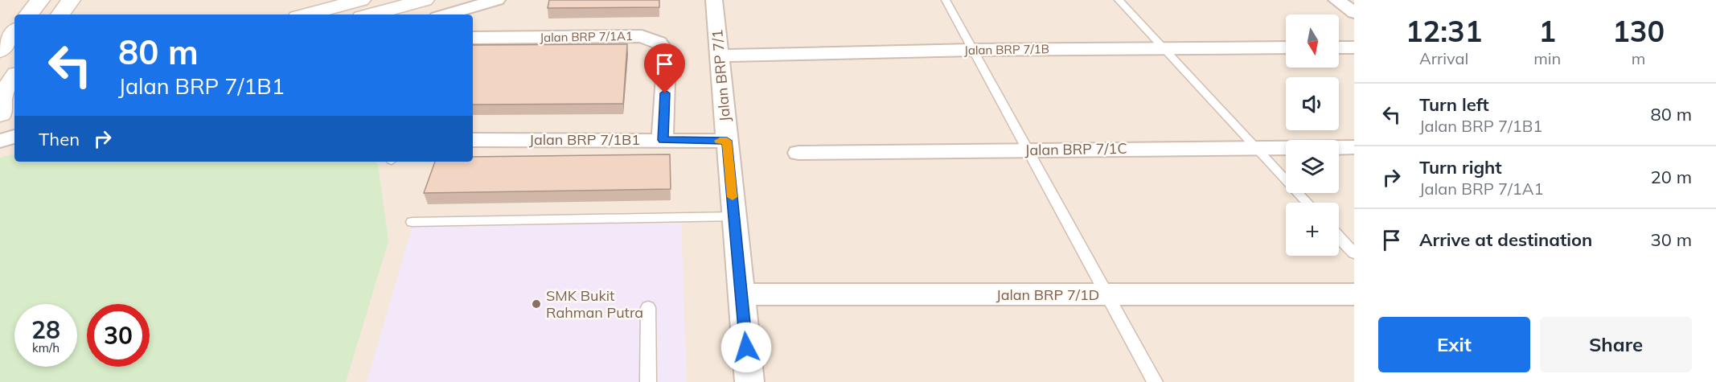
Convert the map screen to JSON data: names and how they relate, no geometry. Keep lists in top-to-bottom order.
{
  "streets": {
    "street": [
      "Jalan BRP 7/1A1",
      "Jalan BRP 7/1B",
      "Jalan BRP 7/1",
      "Jalan BRP 7/1B1",
      "Jalan BRP 7/1C",
      "Jalan BRP 7/1D"
    ]
  },
  "crossings": [
    ["Jalan BRP 7/1A1", "Jalan BRP 7/1B1"],
    ["Jalan BRP 7/1B", "Jalan BRP 7/1"],
    ["Jalan BRP 7/1", "Jalan BRP 7/1B1"],
    ["Jalan BRP 7/1", "Jalan BRP 7/1D"]
  ],
  "places": ["SMK Bukit Rahman Putra"],
  "north": "bottom",
  "page": {
    "eta": [
      "12:31",
      "Arrival",
      "1",
      "min",
      "130",
      "m"
    ],
    "map_buttons": "+",
    "turn": ["80 m", "Jalan BRP 7/1B1"],
    "list": [
      {
        "name": "Turn left",
        "note": "Jalan BRP 7/1B1",
        "value": "80 m"
      },
      {
        "name": "Turn right",
        "note": "Jalan BRP 7/1A1",
        "value": "20 m"
      },
      {
        "name": "Arrive at destination",
        "value": "30 m"
      }
    ],
    "then": "Then",
    "speed": "28 km/h",
    "limit": "30",
    "buttons": ["Exit", "Share"]
  }
}
